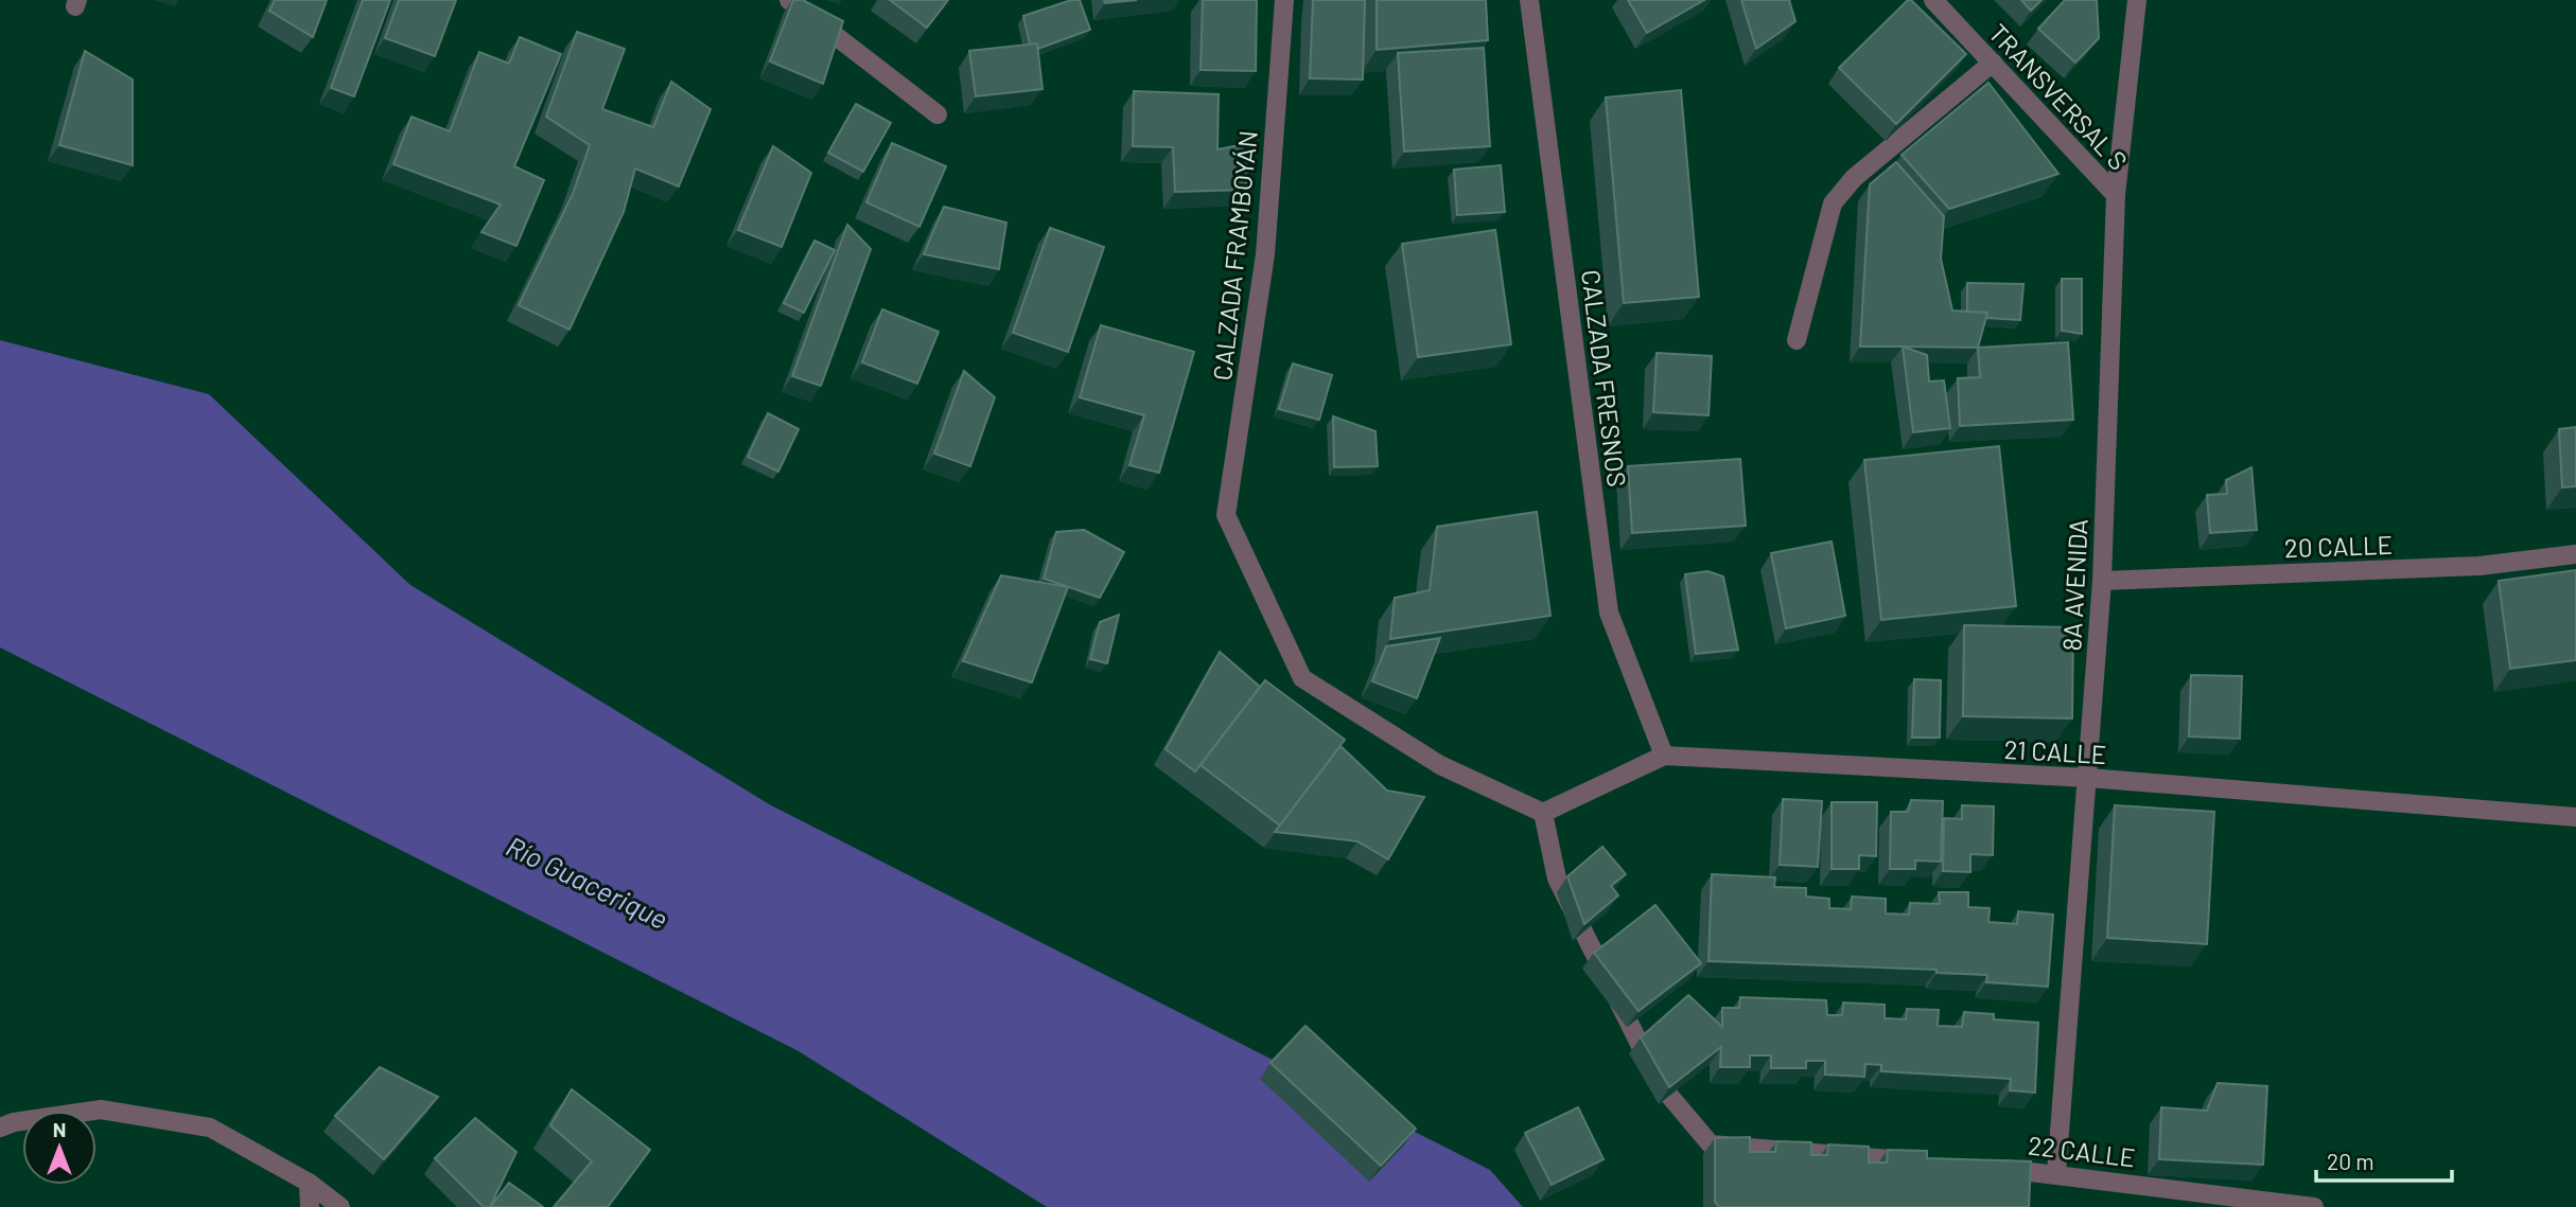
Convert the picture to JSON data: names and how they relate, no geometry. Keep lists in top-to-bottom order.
{
  "streets": {
    "street": [
      "TRANSVERSAL S",
      "CALZADA FRAMBOYÁN",
      "CALZADA FRESNOS",
      "20 CALLE",
      "8A AVENIDA",
      "21 CALLE",
      "22 CALLE"
    ]
  },
  "crossings": [
    ["TRANSVERSAL S", "8A AVENIDA"],
    ["CALZADA FRAMBOYÁN", "21 CALLE"],
    ["CALZADA FRESNOS", "21 CALLE"],
    ["20 CALLE", "8A AVENIDA"],
    ["8A AVENIDA", "21 CALLE"],
    ["8A AVENIDA", "22 CALLE"]
  ],
  "water": ["Río Guacerique"],
  "scale_bar": "20 m",
  "north": "top"
}
